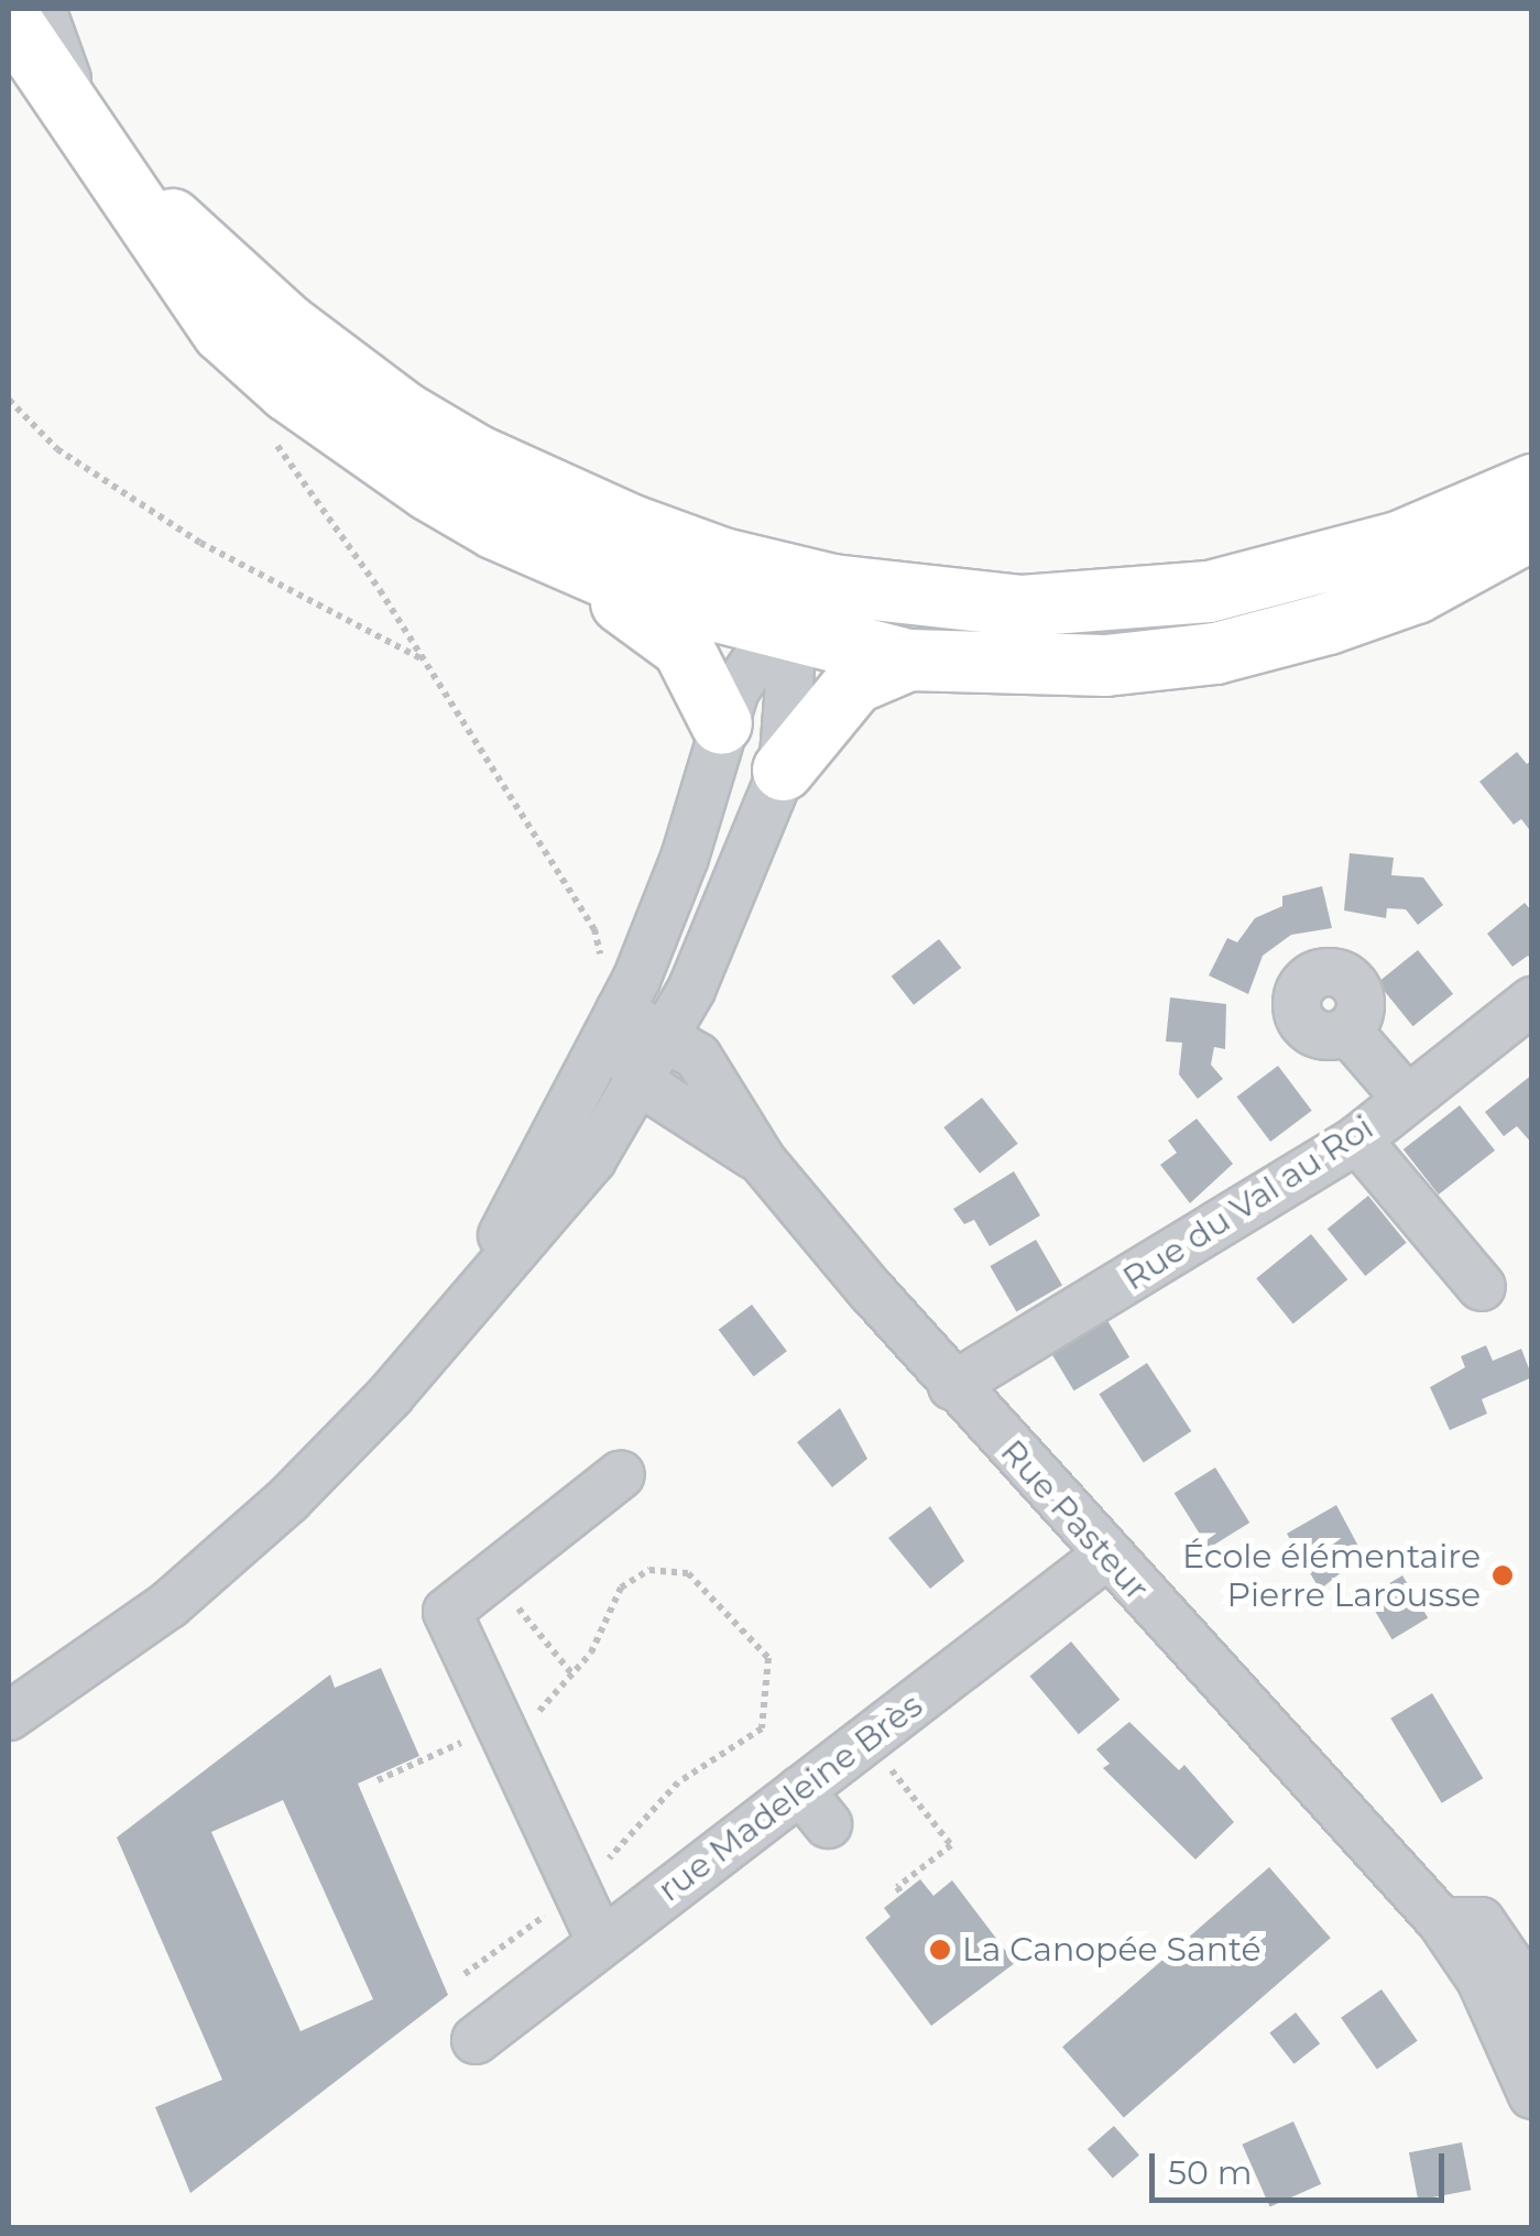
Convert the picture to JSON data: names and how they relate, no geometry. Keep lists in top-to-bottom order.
{
  "streets": {
    "street": ["Rue du Val au Roi", "Rue Pasteur", "rue Madeleine Brès"]
  },
  "crossings": [
    ["Rue du Val au Roi", "Rue Pasteur"],
    ["Rue Pasteur", "rue Madeleine Brès"]
  ],
  "places": ["École élémentaire Pierre Larousse", "La Canopée Santé"],
  "scale_bar": "50 m"
}
